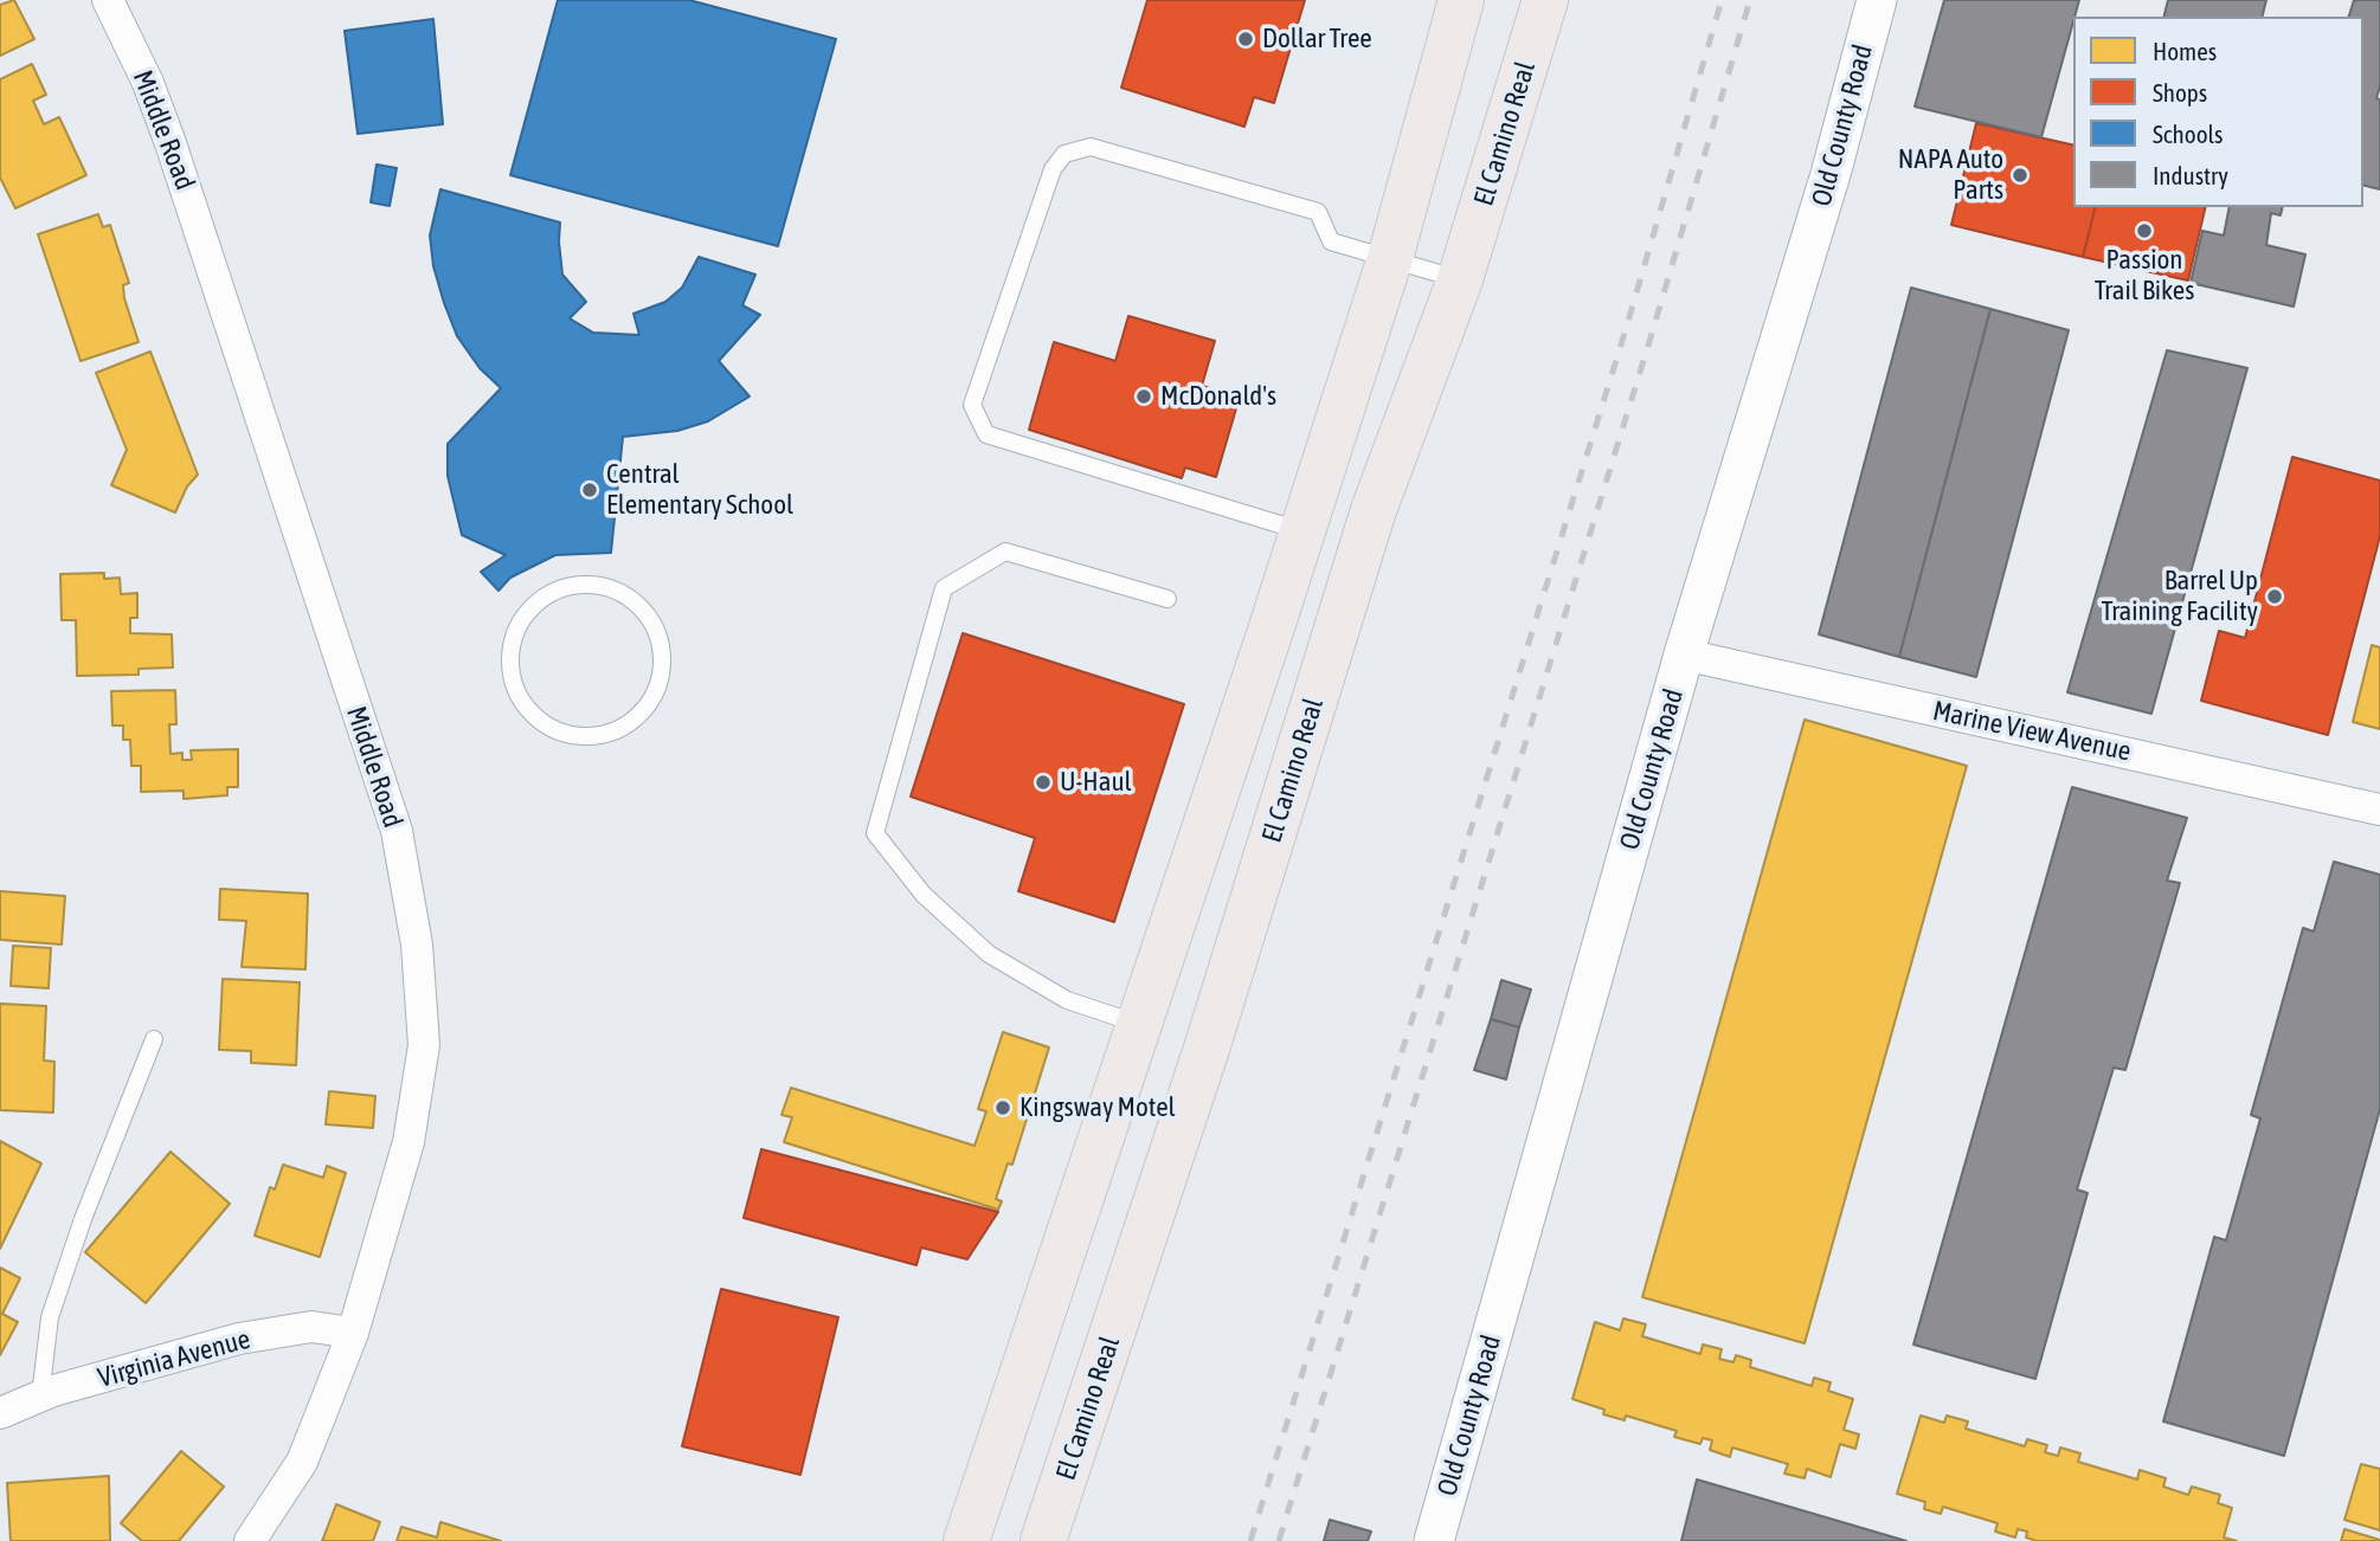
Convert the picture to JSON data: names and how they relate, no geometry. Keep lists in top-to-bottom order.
{
  "streets": {
    "main road": ["El Camino Real"],
    "street": [
      "Old County Road",
      "Middle Road",
      "Marine View Avenue",
      "Virginia Avenue"
    ]
  },
  "crossings": [
    ["Old County Road", "Marine View Avenue"],
    ["Middle Road", "Virginia Avenue"]
  ],
  "places": [
    "Dollar Tree",
    "NAPA Auto Parts",
    "Passion Trail Bikes",
    "McDonald's",
    "Central Elementary School",
    "Barrel Up Training Facility",
    "U-Haul",
    "Kingsway Motel"
  ],
  "legend": [
    "Homes",
    "Shops",
    "Schools",
    "Industry"
  ]
}
